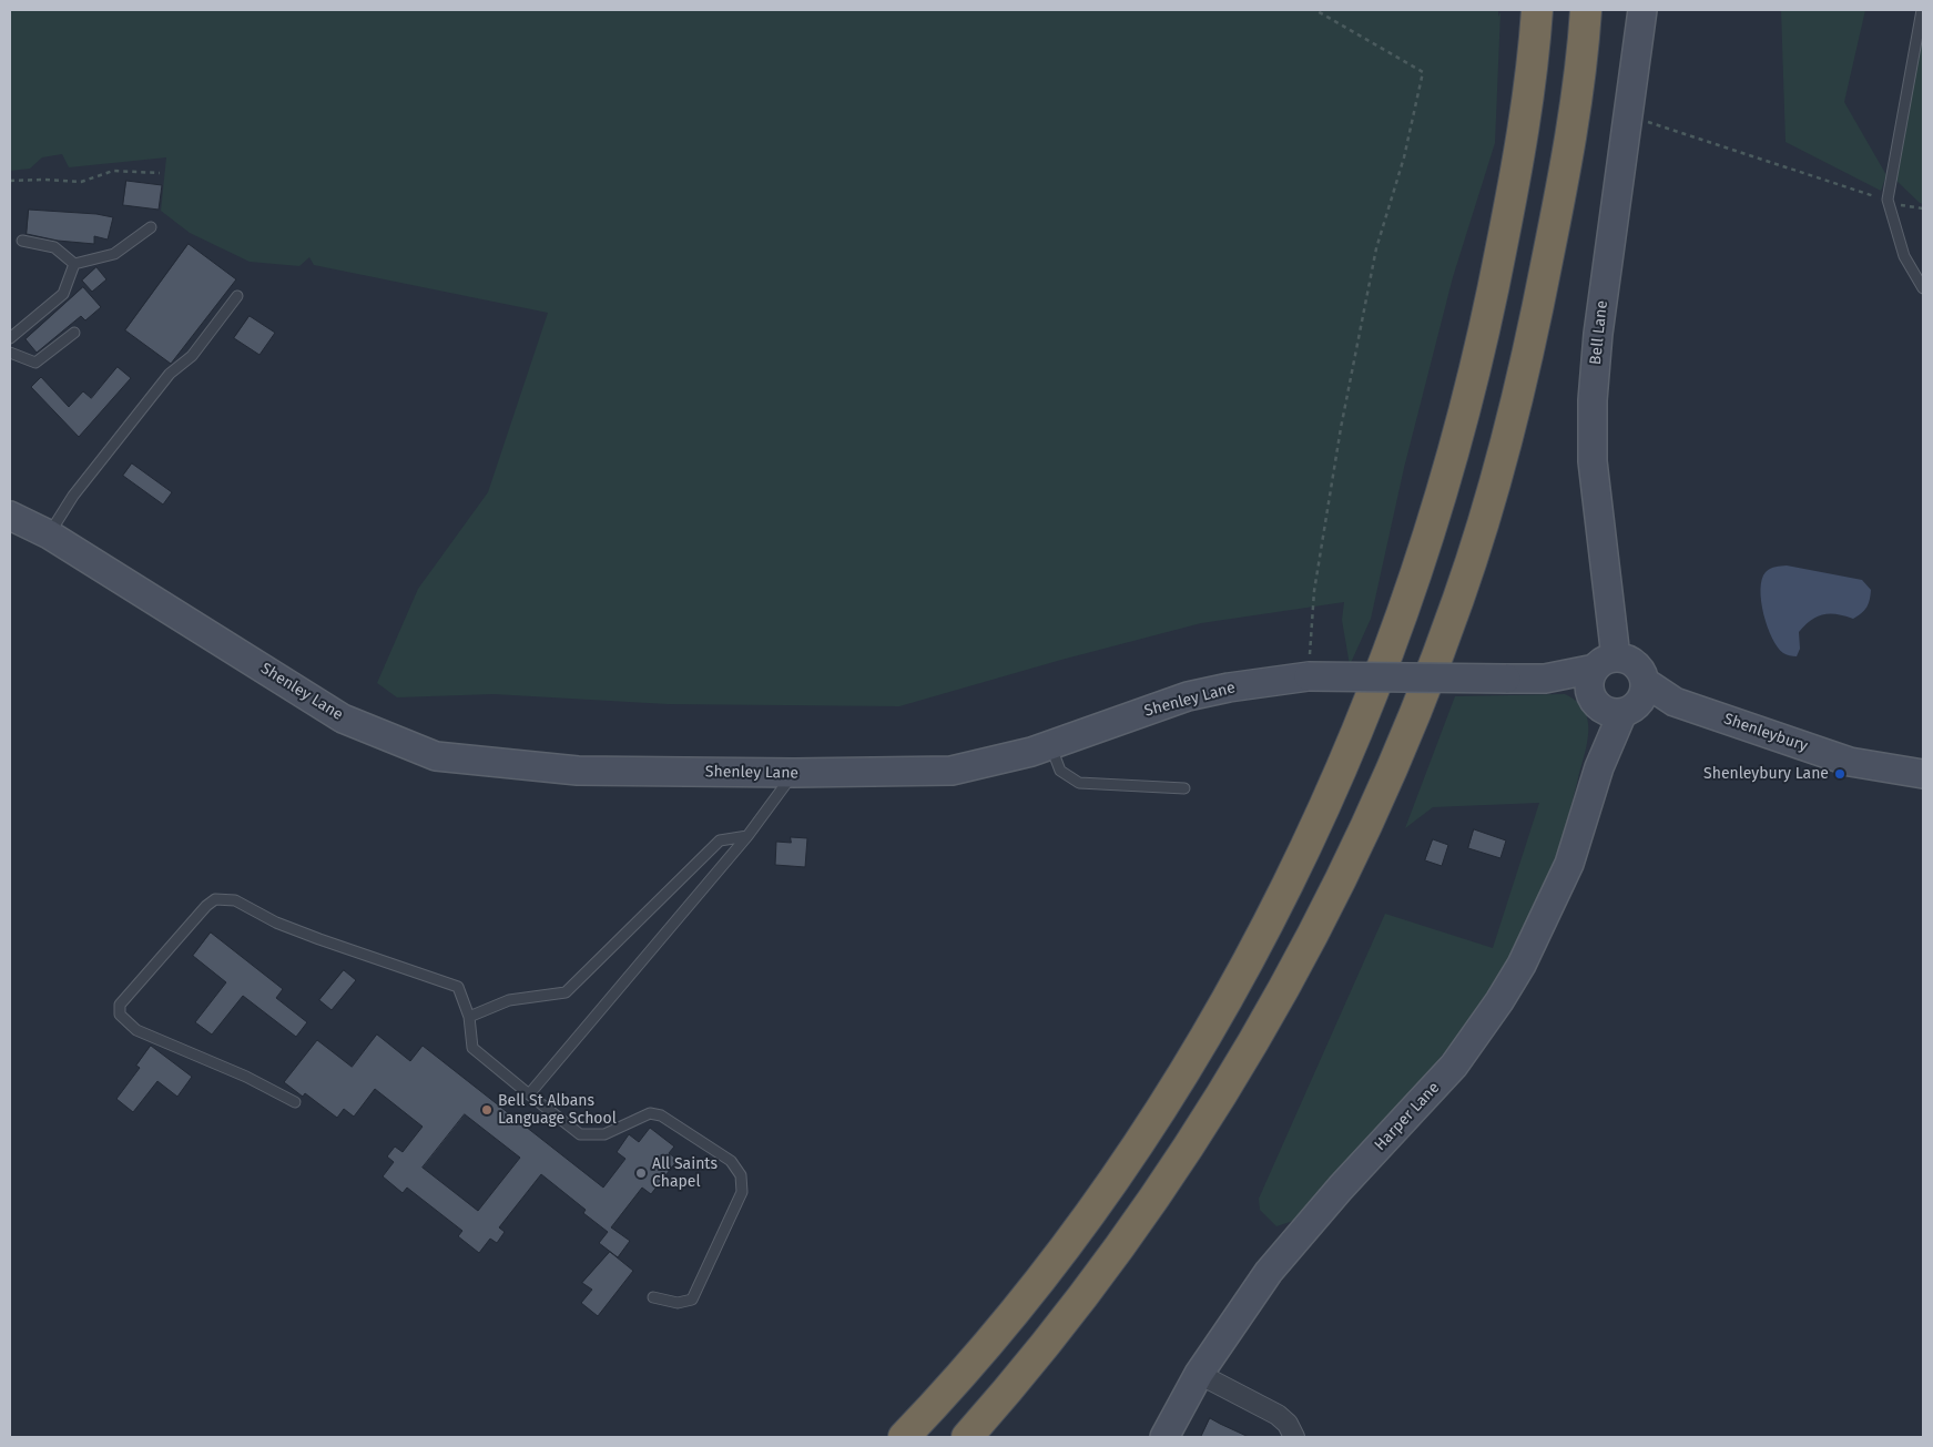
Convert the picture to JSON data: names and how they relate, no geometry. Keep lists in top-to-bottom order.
{
  "streets": {
    "main road": [
      "Bell Lane",
      "Shenley Lane",
      "Shenleybury",
      "Harper Lane"
    ]
  },
  "crossings": [
    ["Bell Lane", "Shenley Lane"],
    ["Bell Lane", "Shenleybury"],
    ["Bell Lane", "Harper Lane"],
    ["Shenley Lane", "Shenleybury"],
    ["Shenley Lane", "Harper Lane"],
    ["Shenleybury", "Harper Lane"]
  ],
  "places": ["Shenleybury Lane", "Bell St Albans Language School", "All Saints Chapel"]
}
